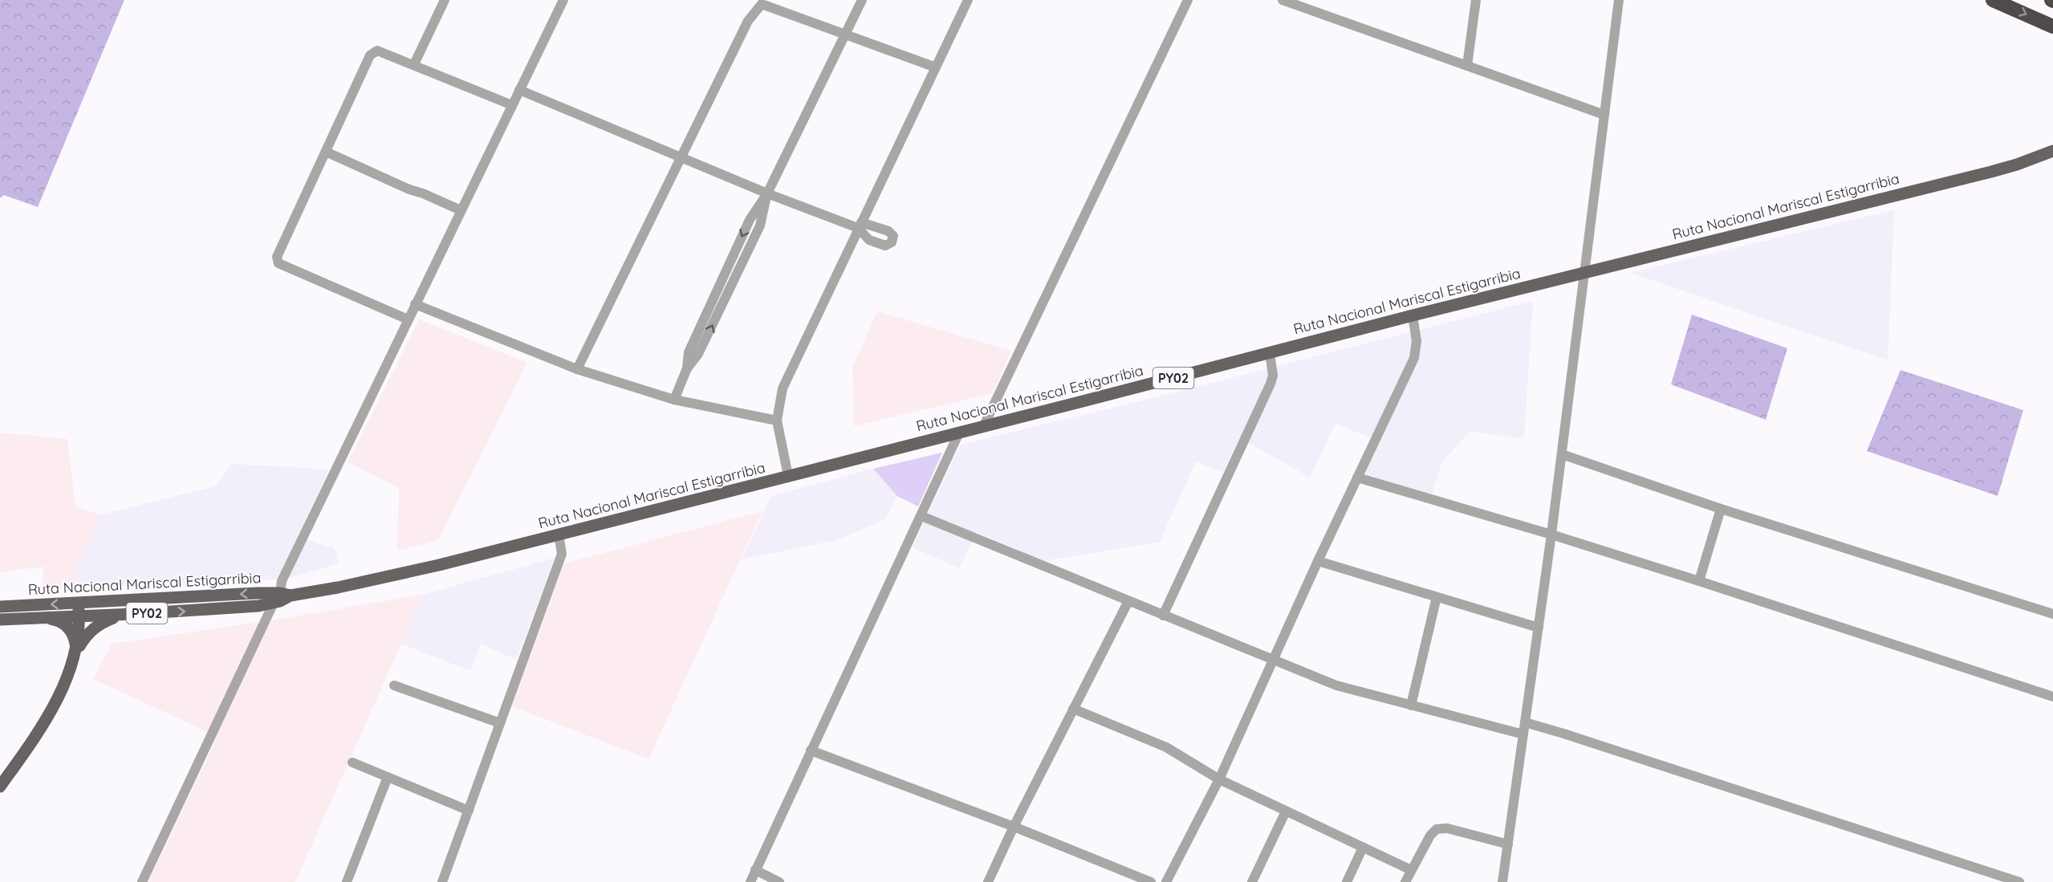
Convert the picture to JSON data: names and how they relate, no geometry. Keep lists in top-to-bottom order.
{
  "streets": {
    "main road": ["Ruta Nacional Mariscal Estigarribia", "PY02"]
  }
}
